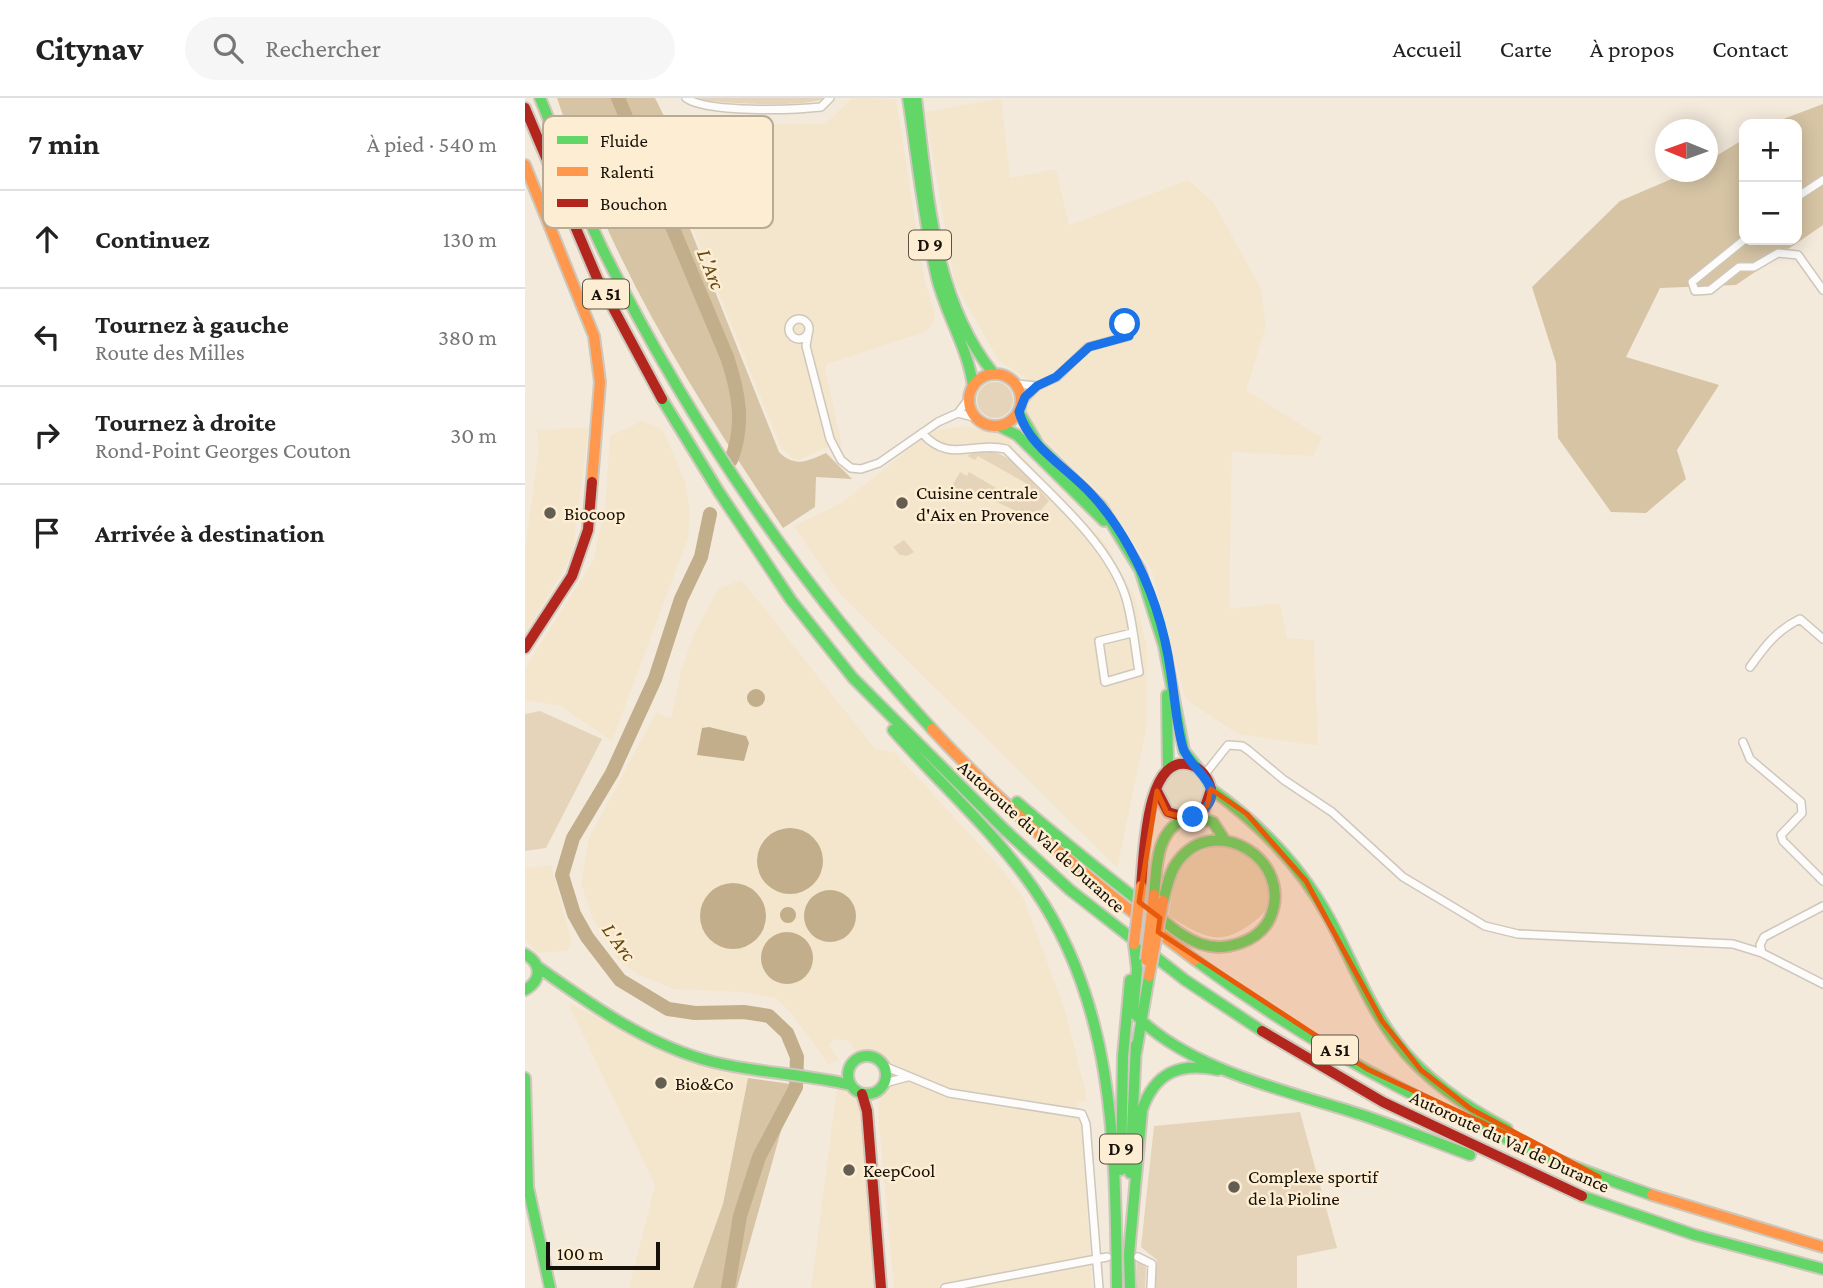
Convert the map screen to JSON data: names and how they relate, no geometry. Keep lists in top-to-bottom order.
{
  "streets": {
    "main road": ["D 9", "A 51", "Autoroute du Val de Durance"]
  },
  "water": ["L'Arc"],
  "places": [
    "Cuisine centrale d'Aix en Provence",
    "Biocoop",
    "Bio&Co",
    "KeepCool",
    "Complexe sportif de la Pioline"
  ],
  "legend": ["Fluide", "Ralenti", "Bouchon"],
  "scale_bar": "100 m",
  "north": "left",
  "page": {
    "header": "Citynav",
    "search": "Rechercher",
    "nav": [
      "Accueil",
      "Carte",
      "À propos",
      "Contact"
    ],
    "heading": ["7 min", "À pied · 540 m"],
    "map_buttons": ["+", "−"],
    "list": [
      ["Continuez", "130 m"],
      ["Tournez à gauche", "Route des Milles", "380 m"],
      ["Tournez à droite", "Rond-Point Georges Couton", "30 m"],
      "Arrivée à destination"
    ],
    "scale": "100 m"
  }
}
